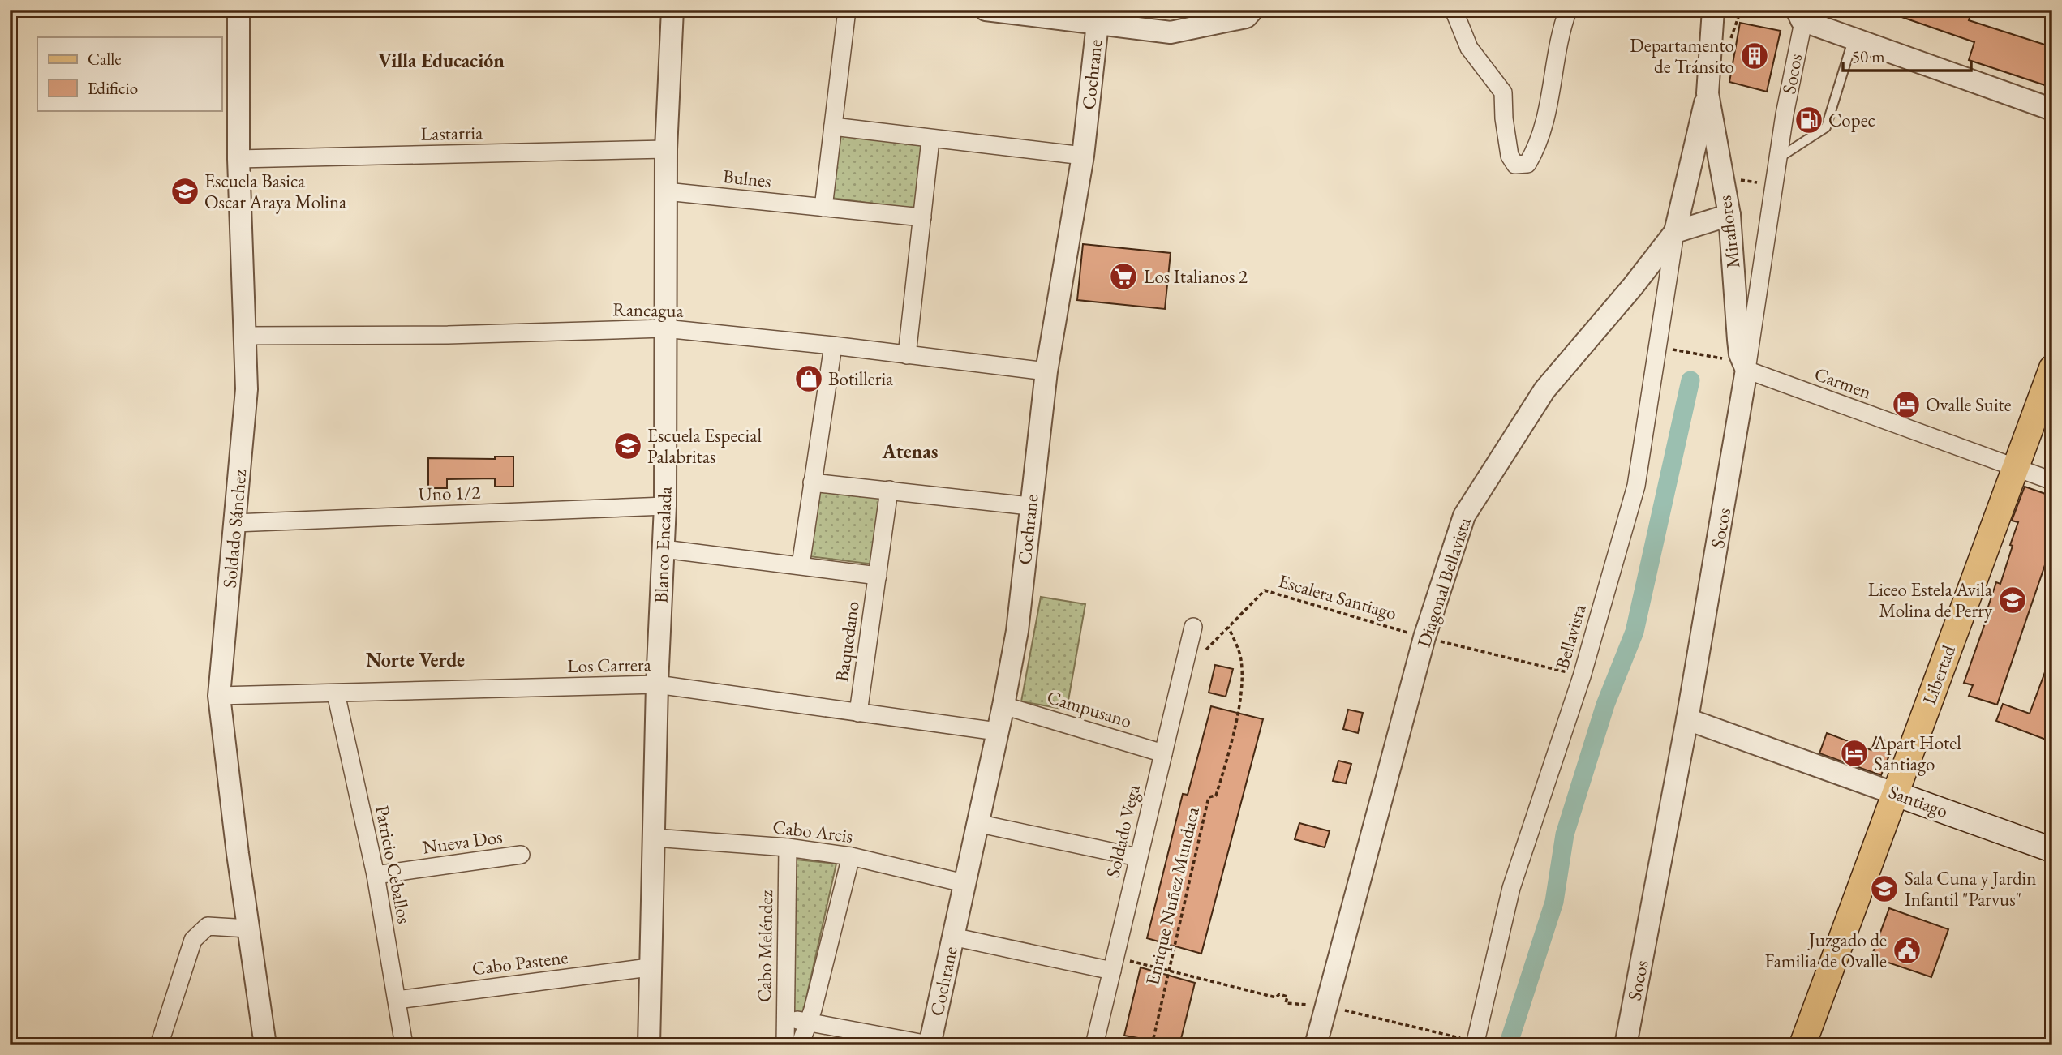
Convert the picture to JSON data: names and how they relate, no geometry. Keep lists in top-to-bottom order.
{
  "streets": {
    "main road": ["Libertad", "Santiago"],
    "street": [
      "Socos",
      "Cochrane",
      "Lastarria",
      "Bulnes",
      "Miraflores",
      "Rancagua",
      "Carmen",
      "Uno 1/2",
      "Soldado Sánchez",
      "Blanco Encalada",
      "Diagonal Bellavista",
      "Bellavista",
      "Baquedano",
      "Los Carrera",
      "Campusano",
      "Cabo Arcis",
      "Soldado Vega",
      "Nueva Dos",
      "Patricio Ceballos",
      "Cabo Meléndez",
      "Cabo Pastene"
    ],
    "path": ["Escalera Santiago", "Enrique Nuñez Mundaca"]
  },
  "crossings": [
    ["Socos", "Miraflores"],
    ["Socos", "Carmen"],
    ["Socos", "Santiago"],
    ["Cochrane", "Rancagua"],
    ["Cochrane", "Los Carrera"],
    ["Cochrane", "Campusano"],
    ["Cochrane", "Cabo Arcis"],
    ["Lastarria", "Soldado Sánchez"],
    ["Lastarria", "Blanco Encalada"],
    ["Bulnes", "Blanco Encalada"],
    ["Miraflores", "Carmen"],
    ["Miraflores", "Diagonal Bellavista"],
    ["Miraflores", "Bellavista"],
    ["Rancagua", "Soldado Sánchez"],
    ["Rancagua", "Blanco Encalada"],
    ["Carmen", "Libertad"],
    ["Uno 1/2", "Soldado Sánchez"],
    ["Uno 1/2", "Blanco Encalada"],
    ["Soldado Sánchez", "Los Carrera"],
    ["Blanco Encalada", "Los Carrera"],
    ["Blanco Encalada", "Cabo Arcis"],
    ["Blanco Encalada", "Cabo Pastene"],
    ["Diagonal Bellavista", "Escalera Santiago"],
    ["Diagonal Bellavista", "Bellavista"],
    ["Escalera Santiago", "Bellavista"],
    ["Escalera Santiago", "Enrique Nuñez Mundaca"],
    ["Baquedano", "Los Carrera"],
    ["Los Carrera", "Patricio Ceballos"],
    ["Libertad", "Santiago"],
    ["Campusano", "Soldado Vega"],
    ["Cabo Arcis", "Cabo Meléndez"],
    ["Nueva Dos", "Patricio Ceballos"],
    ["Patricio Ceballos", "Cabo Pastene"]
  ],
  "districts": ["Villa Educación", "Atenas", "Norte Verde"],
  "places": {
    "building": ["Departamento de Tránsito"],
    "fuel station": ["Copec"],
    "school or university": [
      "Escuela Basica Oscar Araya Molina",
      "Escuela Especial Palabritas",
      "Liceo Estela Avila Molina de Perry",
      "Sala Cuna y Jardin Infantil \"Parvus\""
    ],
    "supermarket": ["Los Italianos 2"],
    "shop": ["Botilleria"],
    "hotel": ["Ovalle Suite", "Apart Hotel Santiago"],
    "public building": ["Juzgado de Familia de Ovalle"]
  },
  "legend": ["Calle", "Edificio"],
  "scale_bar": "50 m"
}
